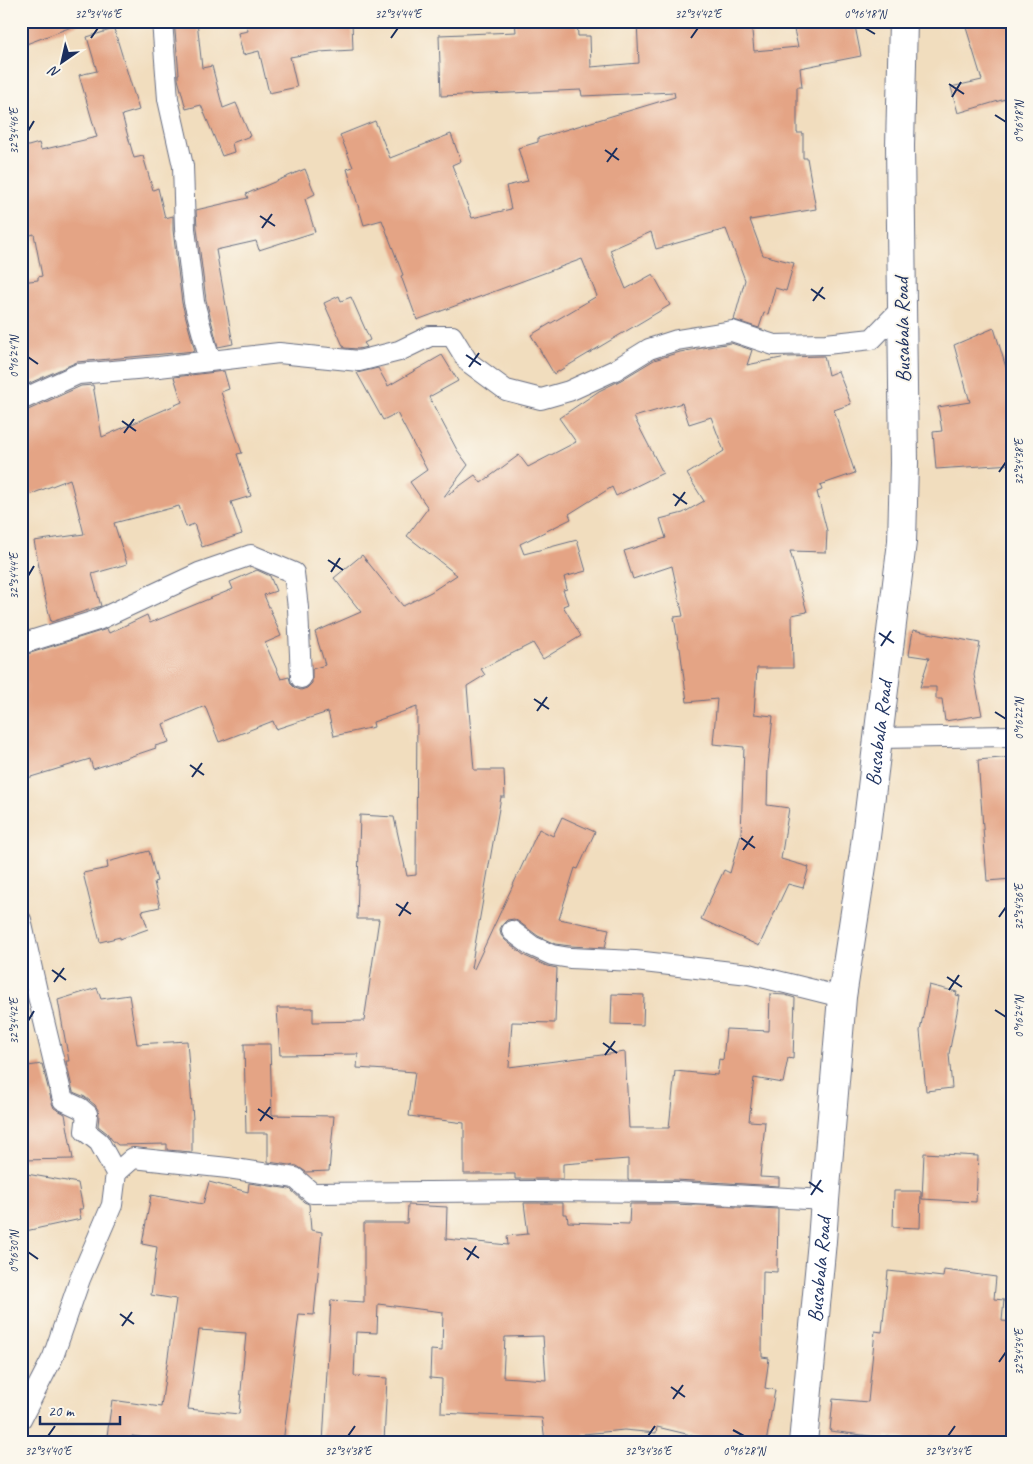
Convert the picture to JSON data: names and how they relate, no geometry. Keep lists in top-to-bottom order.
{
  "streets": {
    "street": ["Busabala Road"]
  },
  "scale_bar": "20 m",
  "north": "bottom left",
  "coordinates": [
    "32°34'46\"E",
    "32°34'44\"E",
    "32°34'42\"E",
    "0°16'18\"N",
    "0°16'24\"N",
    "32°34'38\"E",
    "0°16'22\"N",
    "32°34'36\"E",
    "0°16'30\"N",
    "32°34'34\"E",
    "32°34'40\"E",
    "0°16'28\"N"
  ]
}
